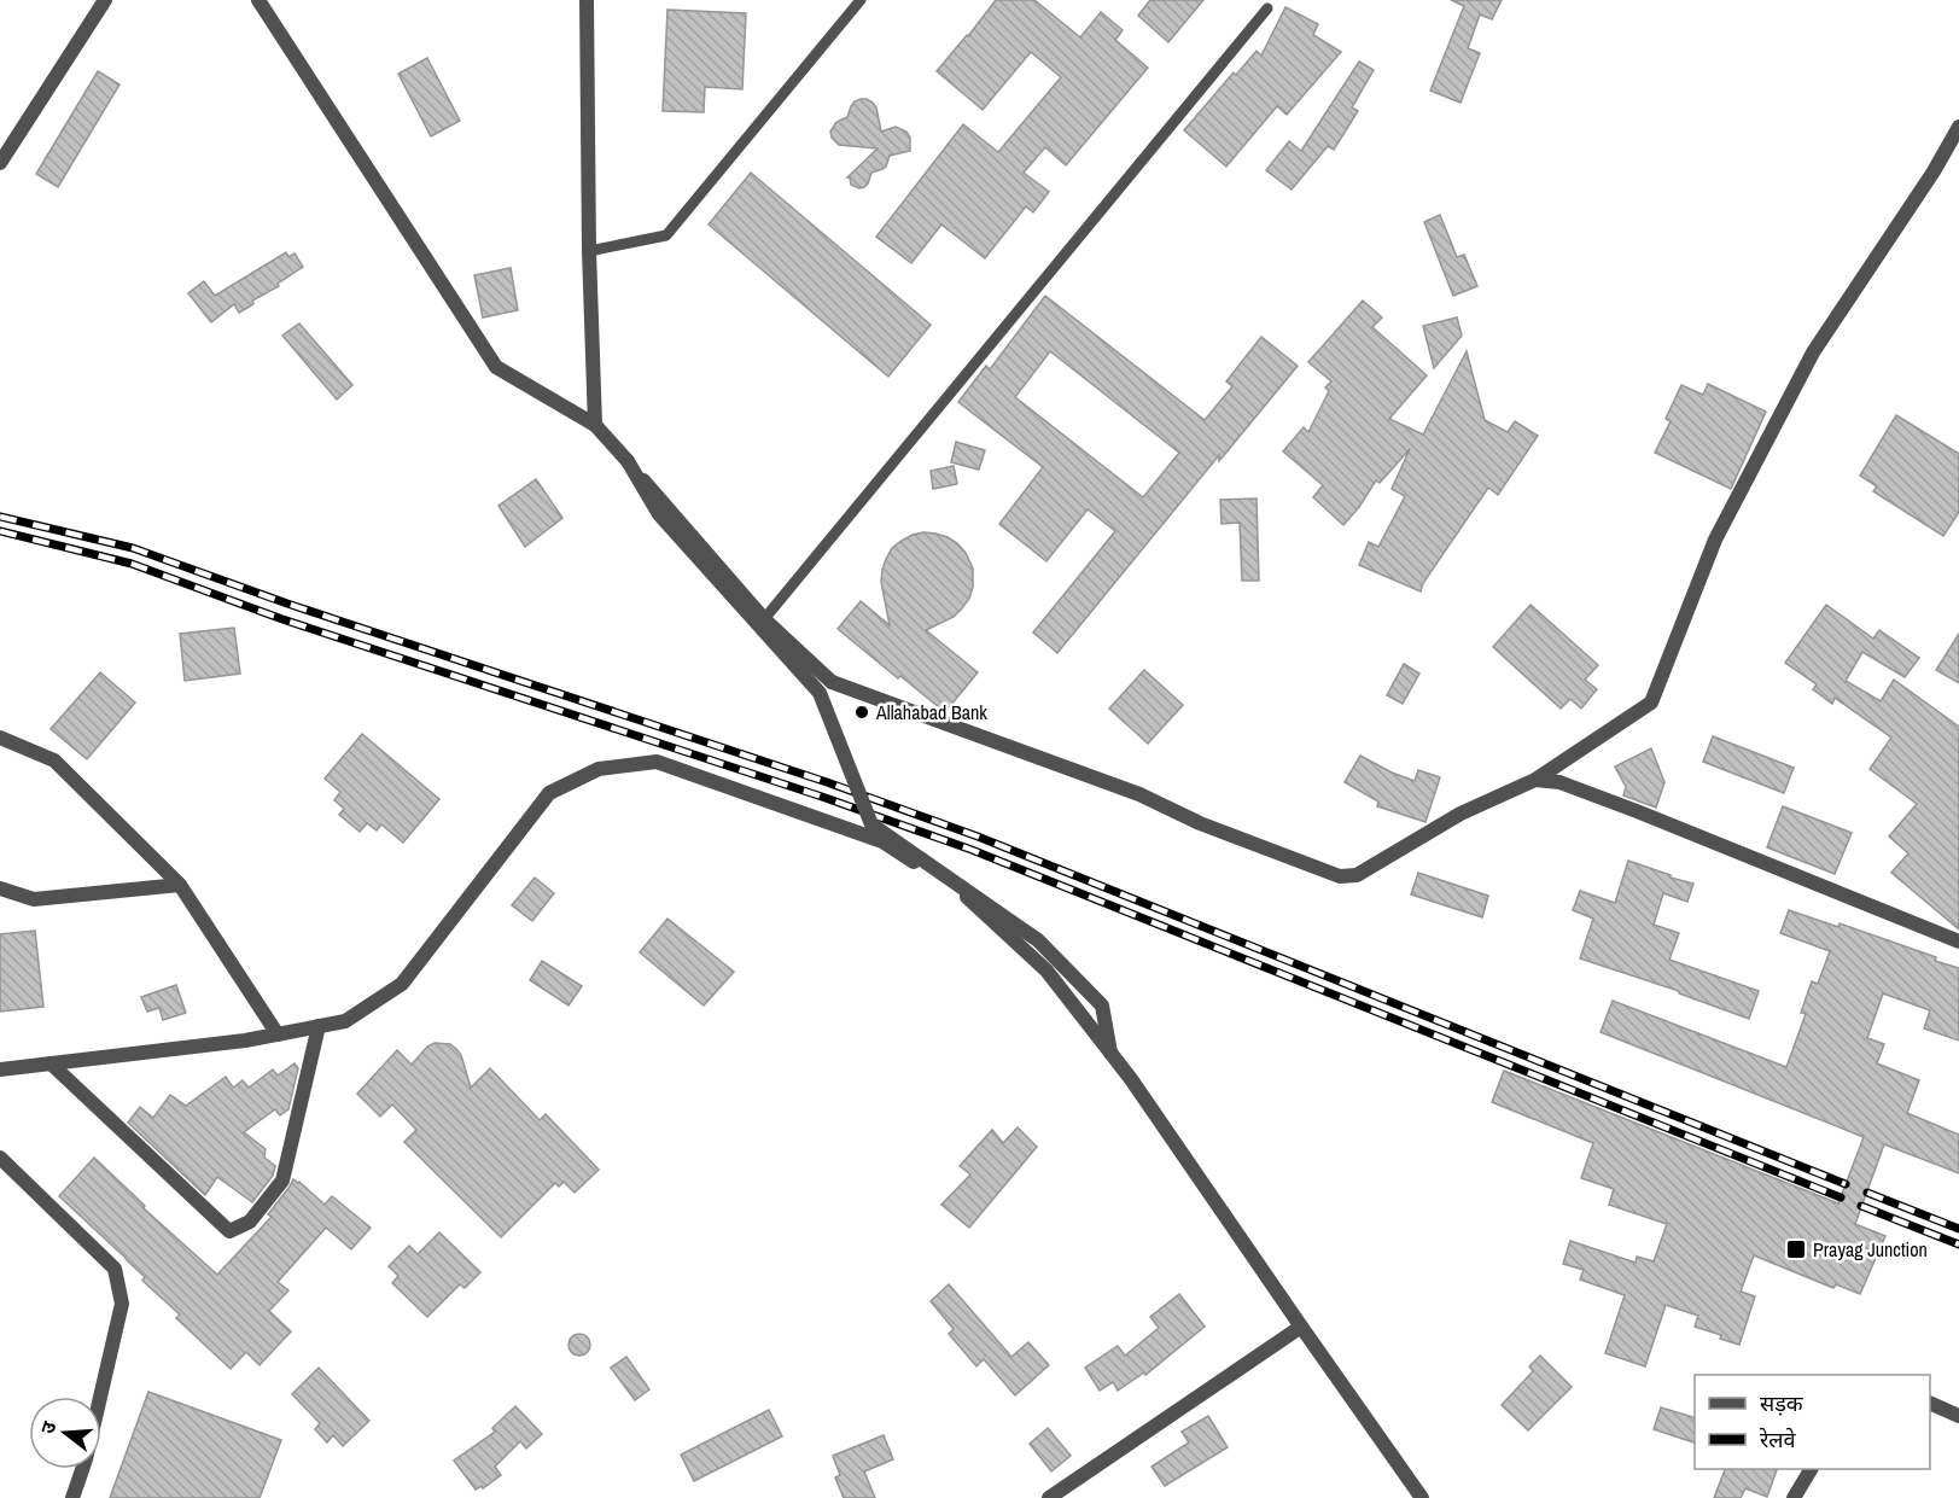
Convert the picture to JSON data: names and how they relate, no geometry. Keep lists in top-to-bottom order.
{
  "places": {
    "other": ["Allahabad Bank"],
    "transit": ["Prayag Junction"]
  },
  "legend": ["सड़क", "रेलवे"],
  "north": "left"
}
